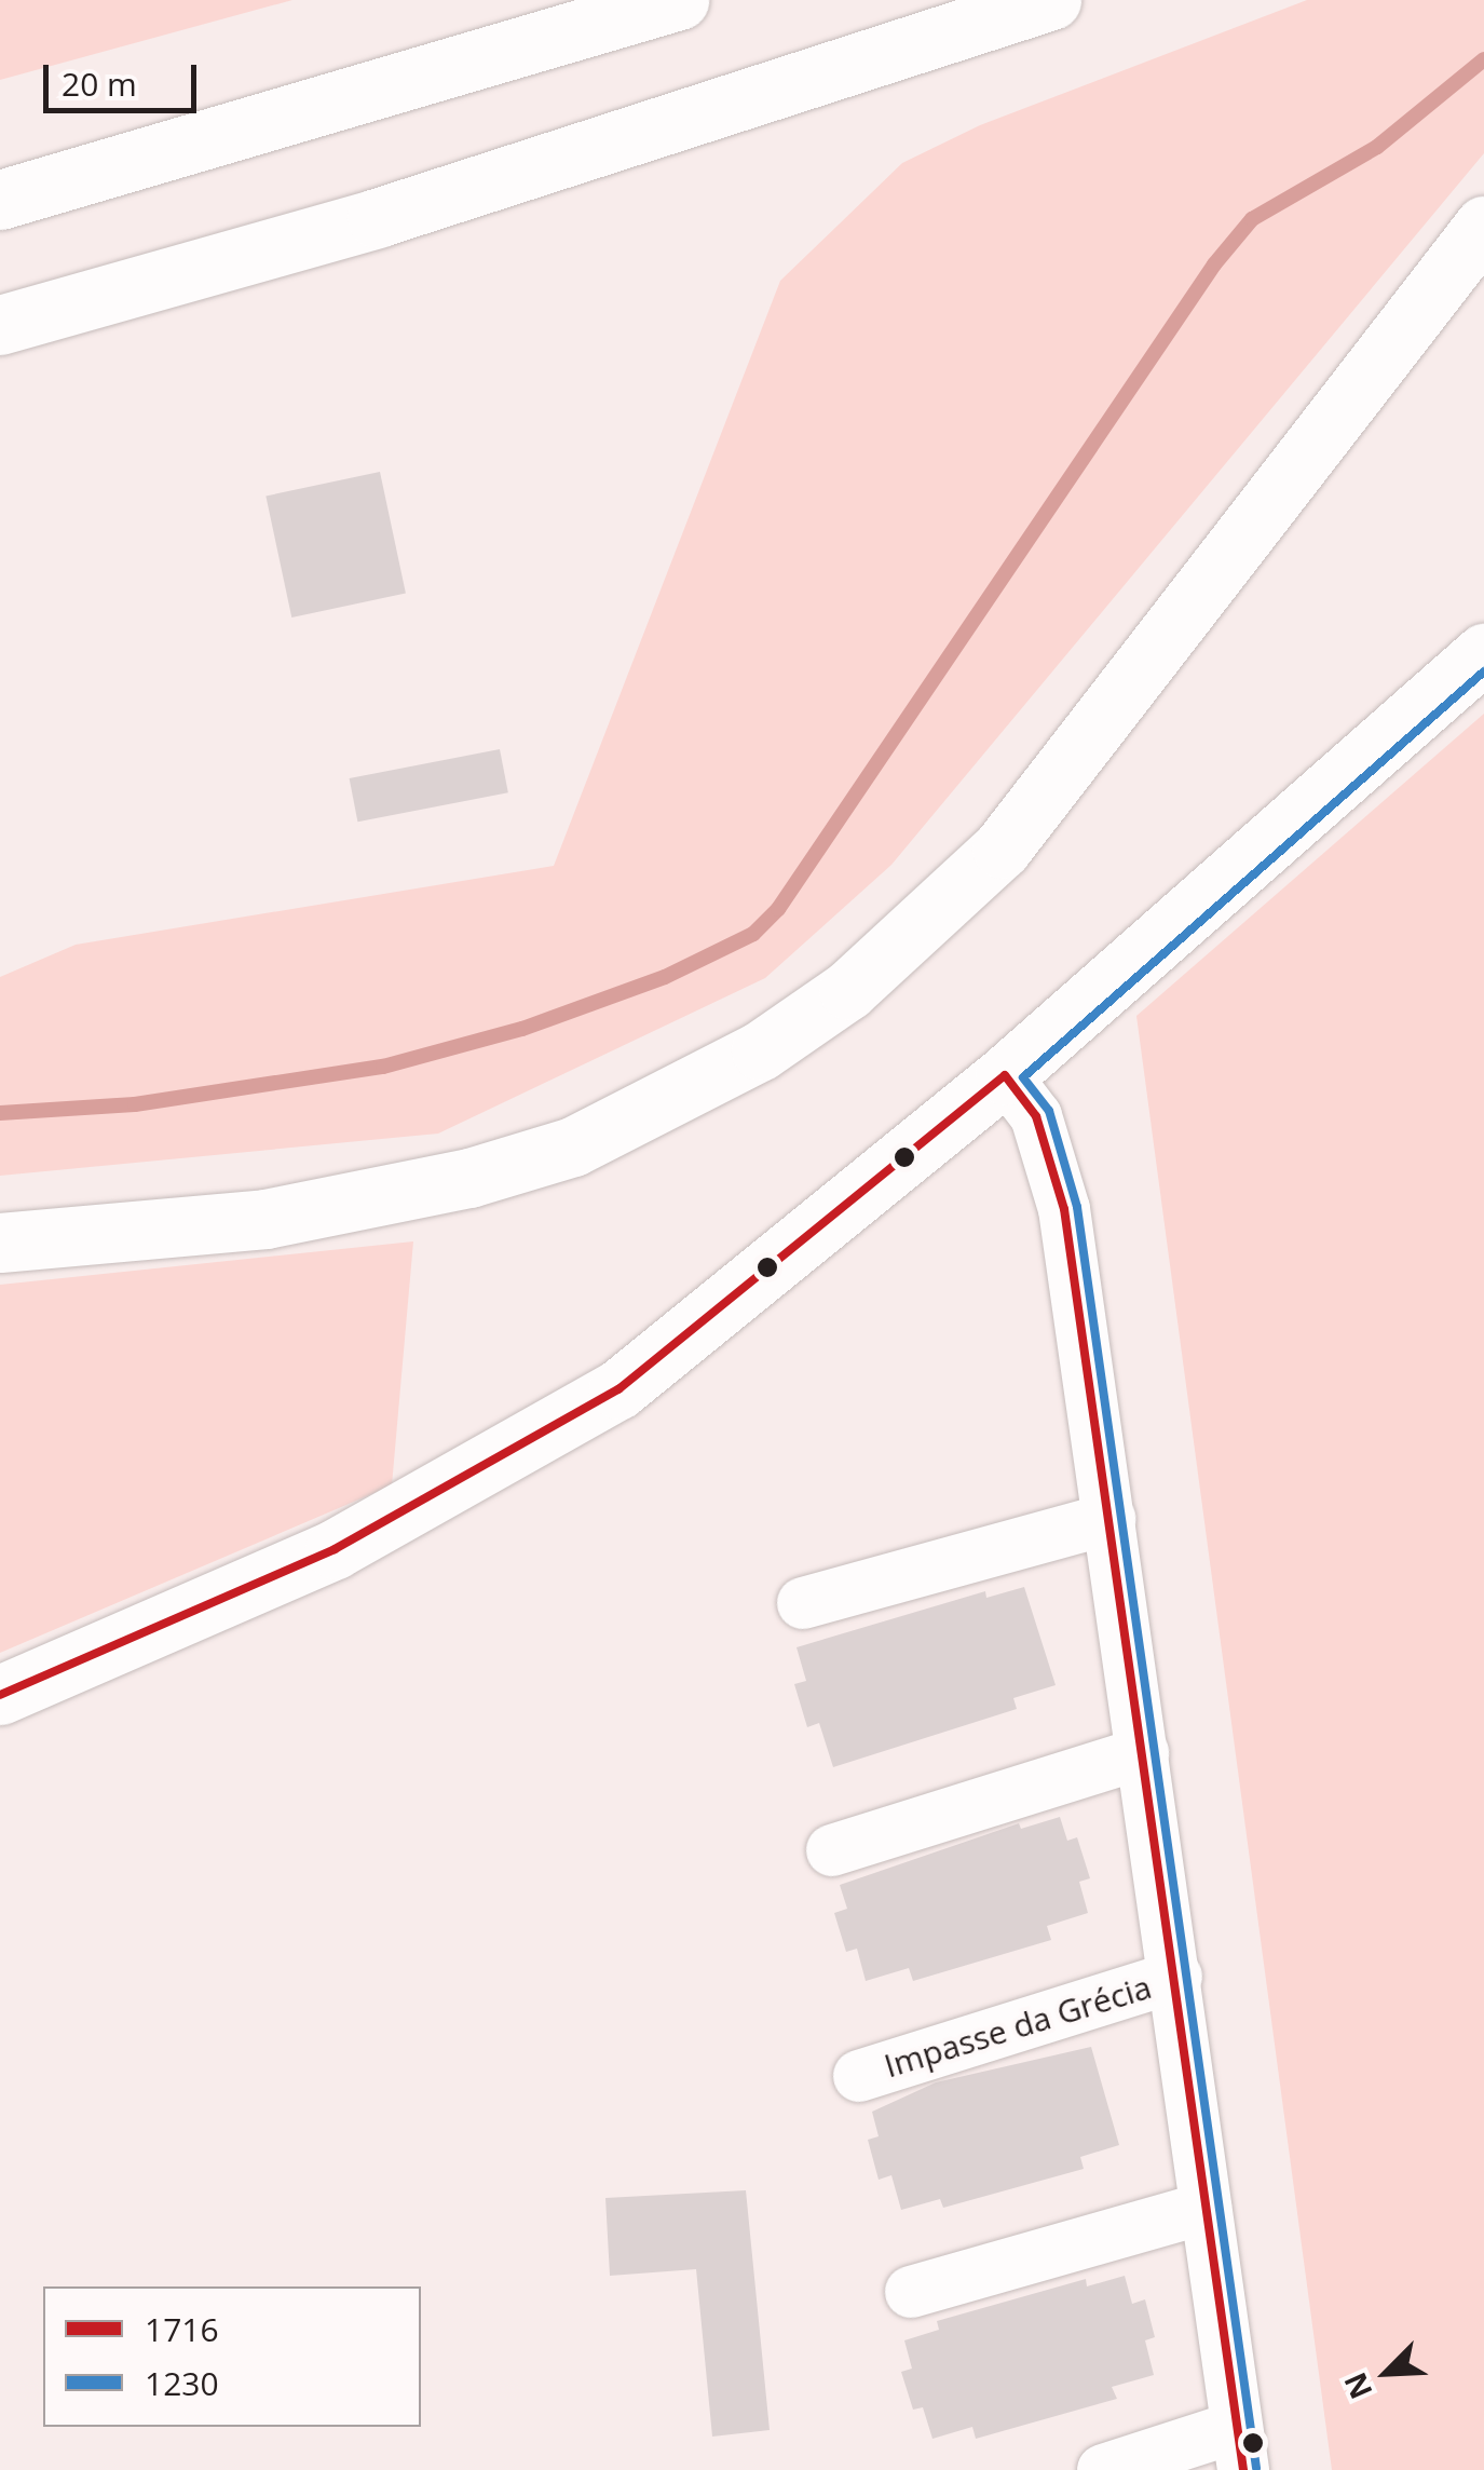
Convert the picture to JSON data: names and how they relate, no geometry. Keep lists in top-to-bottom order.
{
  "streets": {
    "street": ["Impasse da Grécia"]
  },
  "lines": ["transit line 1230", "transit line 1716"],
  "legend": ["1716", "1230"],
  "scale_bar": "20 m",
  "north": "bottom left"
}
